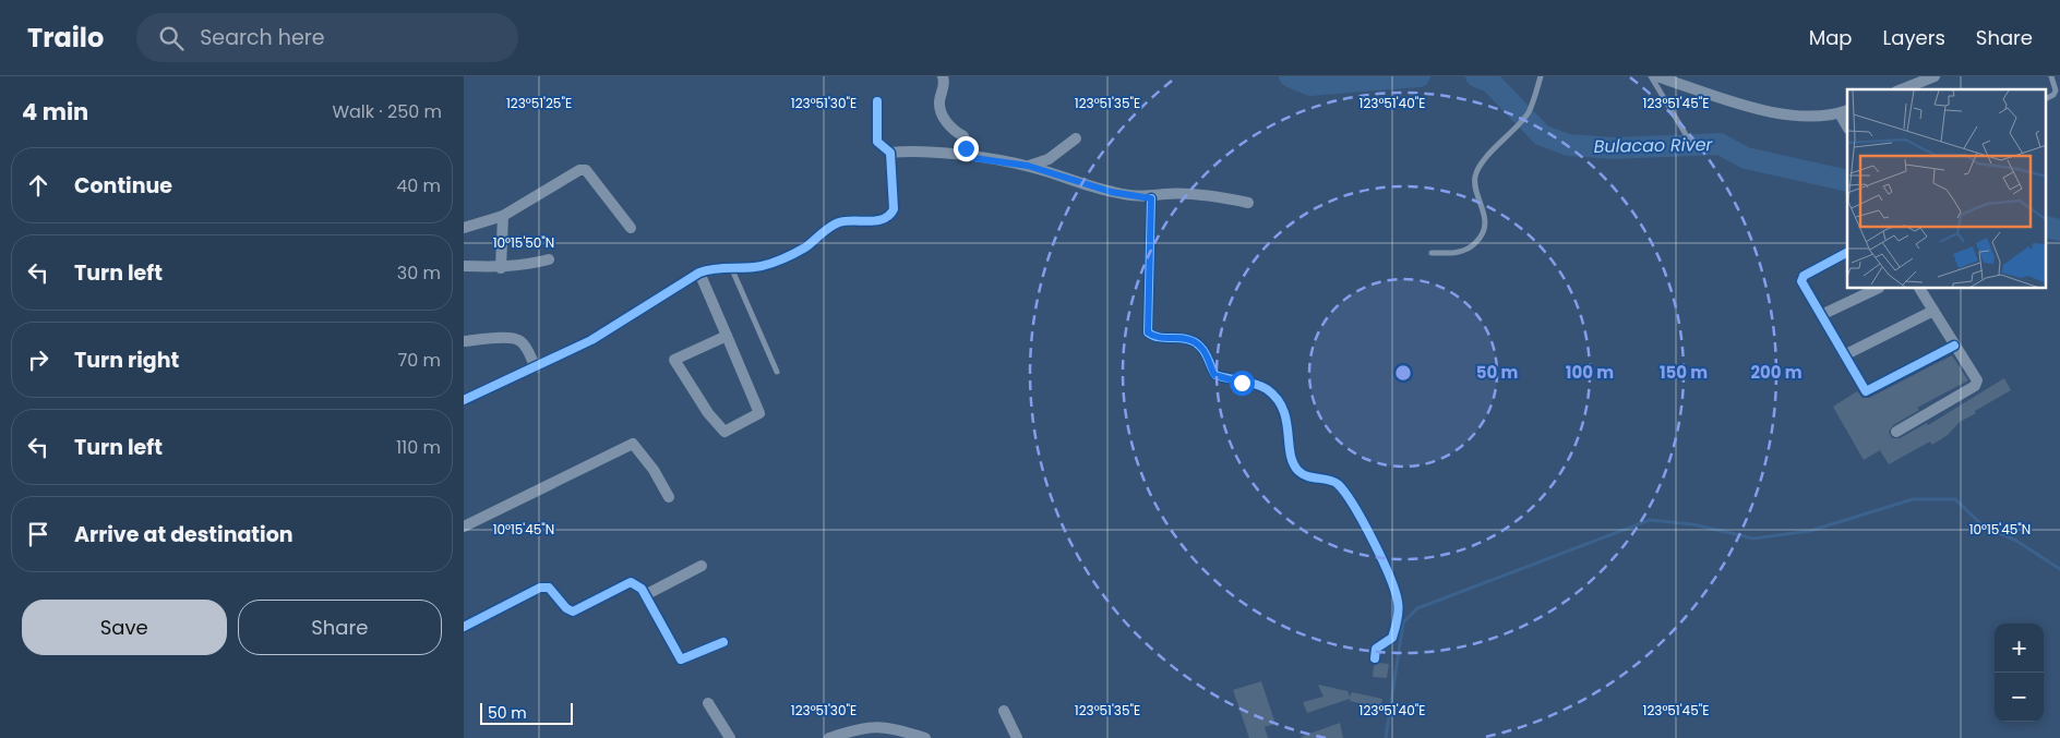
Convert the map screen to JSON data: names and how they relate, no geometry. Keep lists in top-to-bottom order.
{
  "water": ["Bulacao River"],
  "scale_bar": "50 m",
  "page": {
    "header": "Trailo",
    "search": "Search here",
    "nav": ["Map", "Layers", "Share"],
    "heading": ["4 min", "Walk · 250 m"],
    "list": [
      ["Continue", "40 m"],
      ["Turn left", "30 m"],
      ["Turn right", "70 m"],
      ["Turn left", "110 m"],
      "Arrive at destination"
    ],
    "buttons": ["Save", "Share"],
    "map_buttons": ["+", "−"],
    "scale": "50 m"
  },
  "coordinates": [
    "123°51'25\"E",
    "123°51'30\"E",
    "123°51'35\"E",
    "123°51'40\"E",
    "123°51'45\"E",
    "10°15'50\"N",
    "10°15'45\"N"
  ],
  "rings": [
    "50 m",
    "100 m",
    "150 m",
    "200 m"
  ]
}
